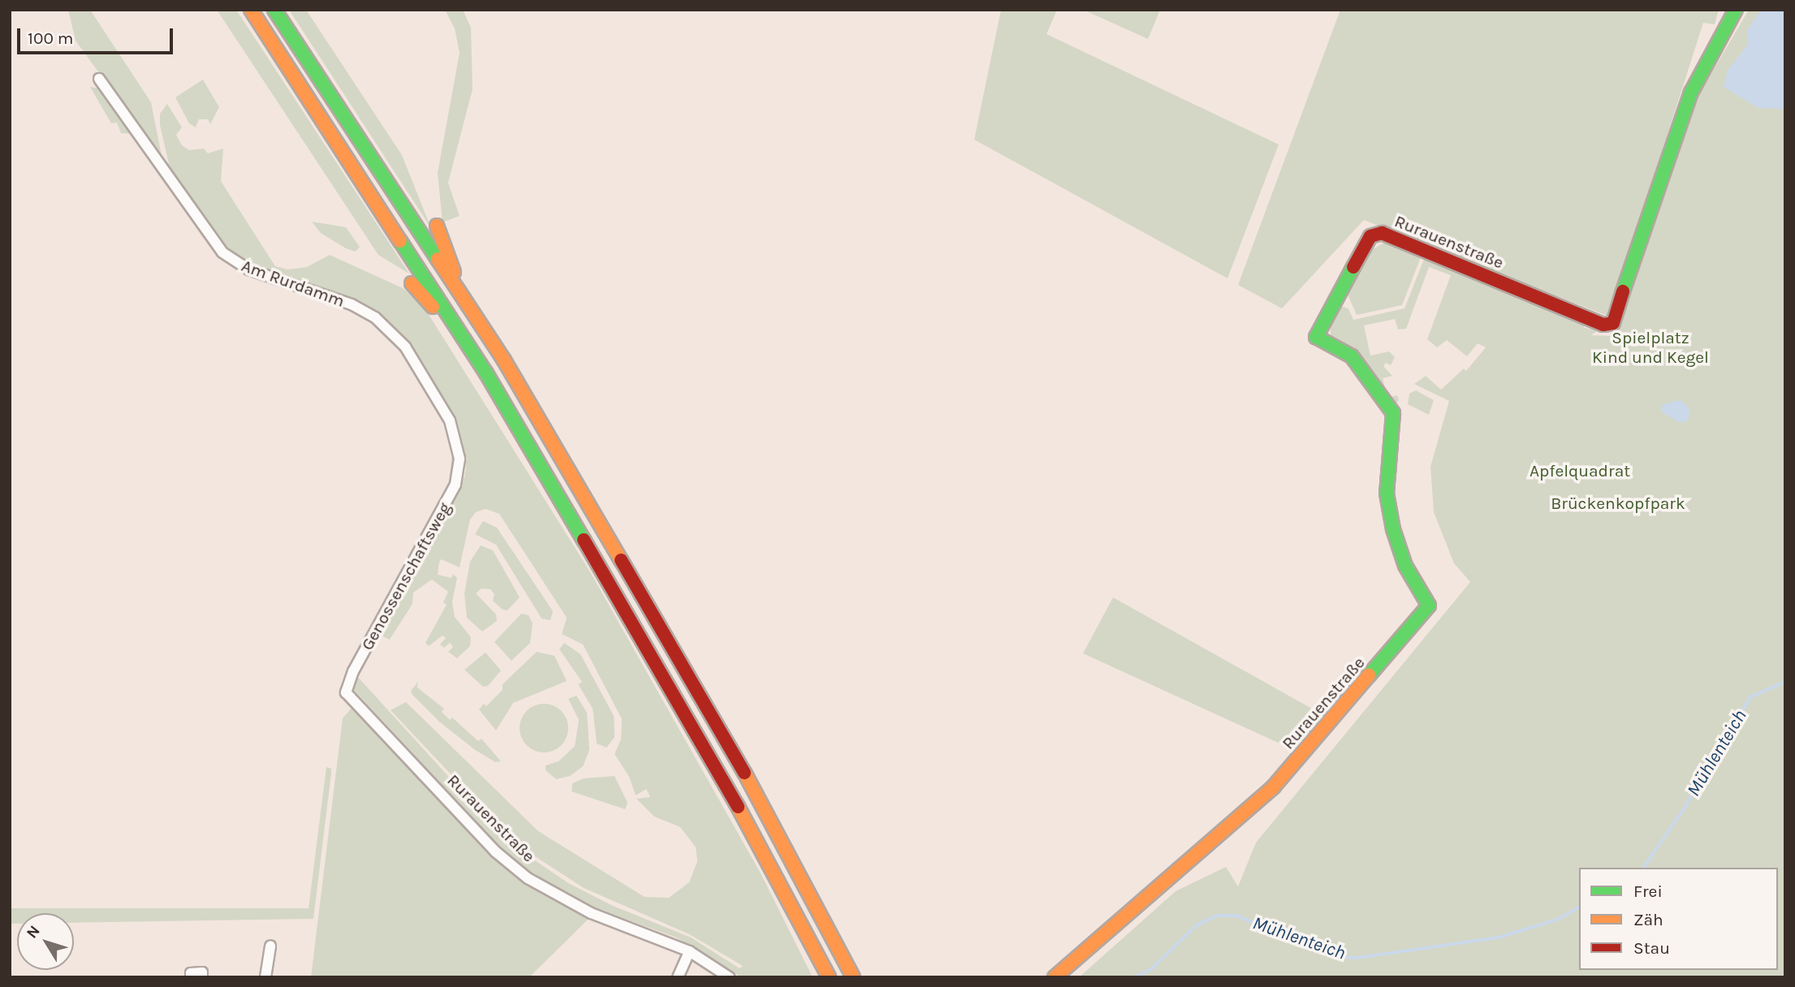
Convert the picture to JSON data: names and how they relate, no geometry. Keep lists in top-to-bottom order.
{
  "streets": {
    "main road": ["Rurauenstraße"],
    "street": ["Am Rurdamm", "Genossenschaftsweg"]
  },
  "crossings": [
    ["Rurauenstraße", "Genossenschaftsweg"],
    ["Am Rurdamm", "Genossenschaftsweg"]
  ],
  "water": ["Mühlenteich"],
  "parks": ["Spielplatz Kind und Kegel", "Apfelquadrat", "Brückenkopfpark"],
  "legend": ["Frei", "Zäh", "Stau"],
  "scale_bar": "100 m",
  "north": "top left"
}
